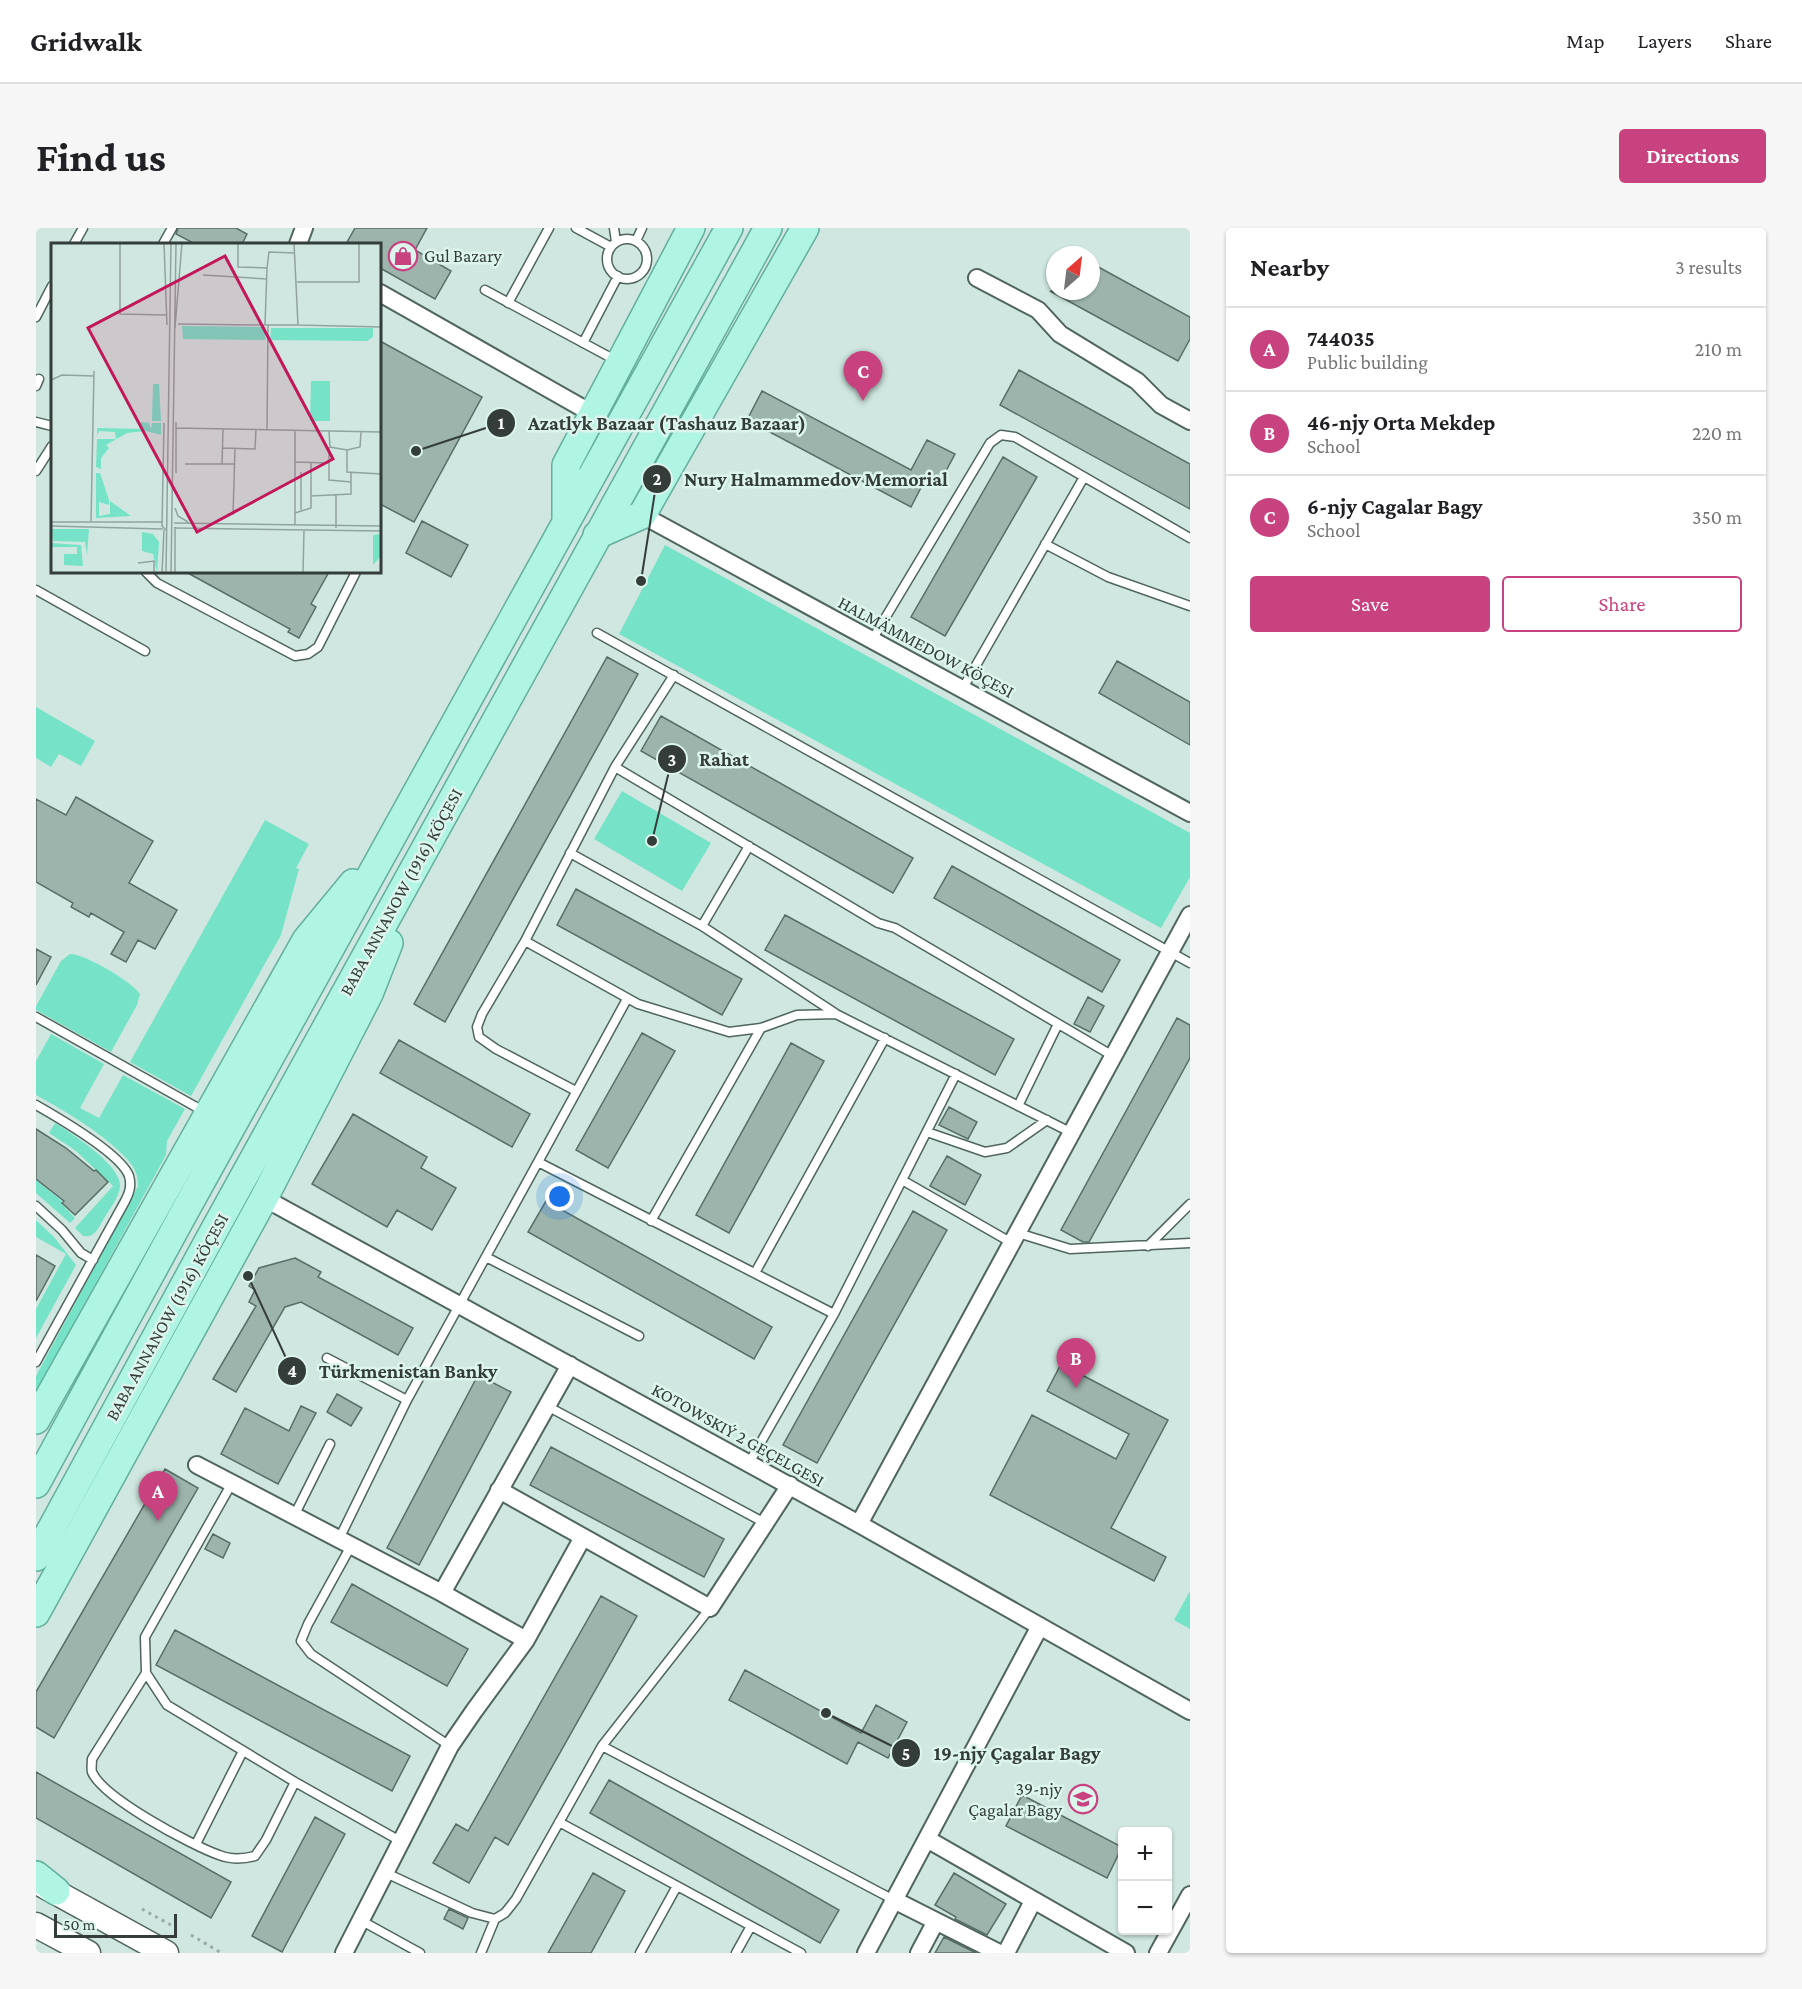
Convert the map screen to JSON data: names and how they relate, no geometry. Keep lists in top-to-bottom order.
{
  "streets": {
    "main road": ["BABA ANNANOW (1916) KÖÇESI"],
    "street": ["HALMÄMMEDOW KÖÇESI", "KOTOWSKIÝ 2 GEÇELGESI"]
  },
  "places": {
    "shop": ["Gul Bazary"],
    "other": [
      "Azatlyk Bazaar (Tashauz Bazaar)",
      "Nury Halmammedov Memorial",
      "Rahat",
      "Türkmenistan Banky",
      "19-njy Çagalar Bagy"
    ],
    "school or university": ["39-njy Çagalar Bagy"]
  },
  "scale_bar": "50 m",
  "north": "top right",
  "page": {
    "header": "Gridwalk",
    "nav": ["Map", "Layers", "Share"],
    "buttons": [
      "Directions",
      ["Save", "Share"]
    ],
    "title": "Find us",
    "heading": ["Nearby", "3 results"],
    "list": [
      {
        "mark": "A",
        "name": "744035",
        "note": "Public building",
        "value": "210 m"
      },
      {
        "mark": "B",
        "name": "46-njy Orta Mekdep",
        "note": "School",
        "value": "220 m"
      },
      {
        "mark": "C",
        "name": "6-njy Cagalar Bagy",
        "note": "School",
        "value": "350 m"
      }
    ],
    "pins": ["C", "B", "A"],
    "map_buttons": ["+", "−"],
    "scale": "50 m"
  }
}
